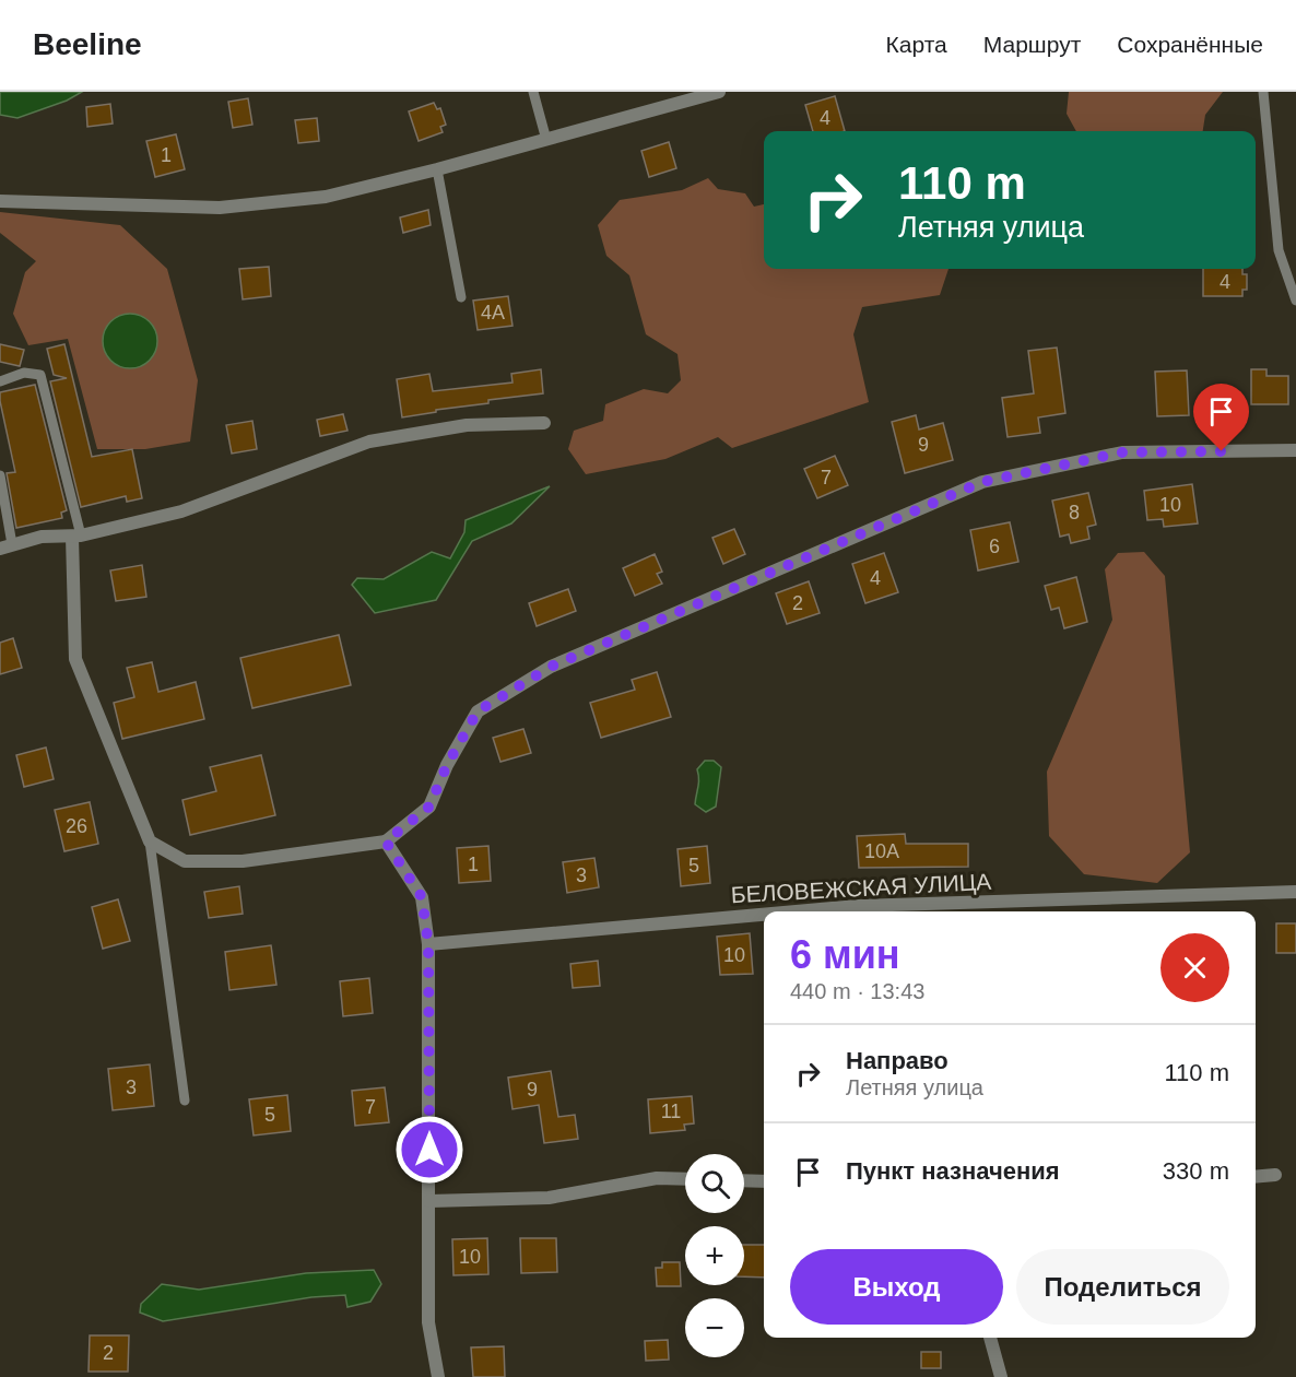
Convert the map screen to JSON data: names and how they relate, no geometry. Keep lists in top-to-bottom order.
{
  "streets": {
    "street": ["БЕЛОВЕЖСКАЯ УЛИЦА"]
  },
  "house_numbers": [
    "4",
    "1",
    "4",
    "4А",
    "9",
    "7",
    "10",
    "8",
    "6",
    "4",
    "2",
    "26",
    "10А",
    "1",
    "5",
    "3",
    "10",
    "3",
    "9",
    "7",
    "11",
    "5",
    "10",
    "2"
  ],
  "page": {
    "header": "Beeline",
    "nav": ["Карта", "Маршрут", "Сохранённые"],
    "turn": ["110 m", "Летняя улица"],
    "heading": ["6 мин", "440 m · 13:43"],
    "list": [
      {
        "name": "Направо",
        "note": "Летняя улица",
        "value": "110 m"
      },
      {
        "name": "Пункт назначения",
        "value": "330 m"
      }
    ],
    "map_buttons": ["+", "−"],
    "buttons": ["Выход", "Поделиться"]
  }
}
